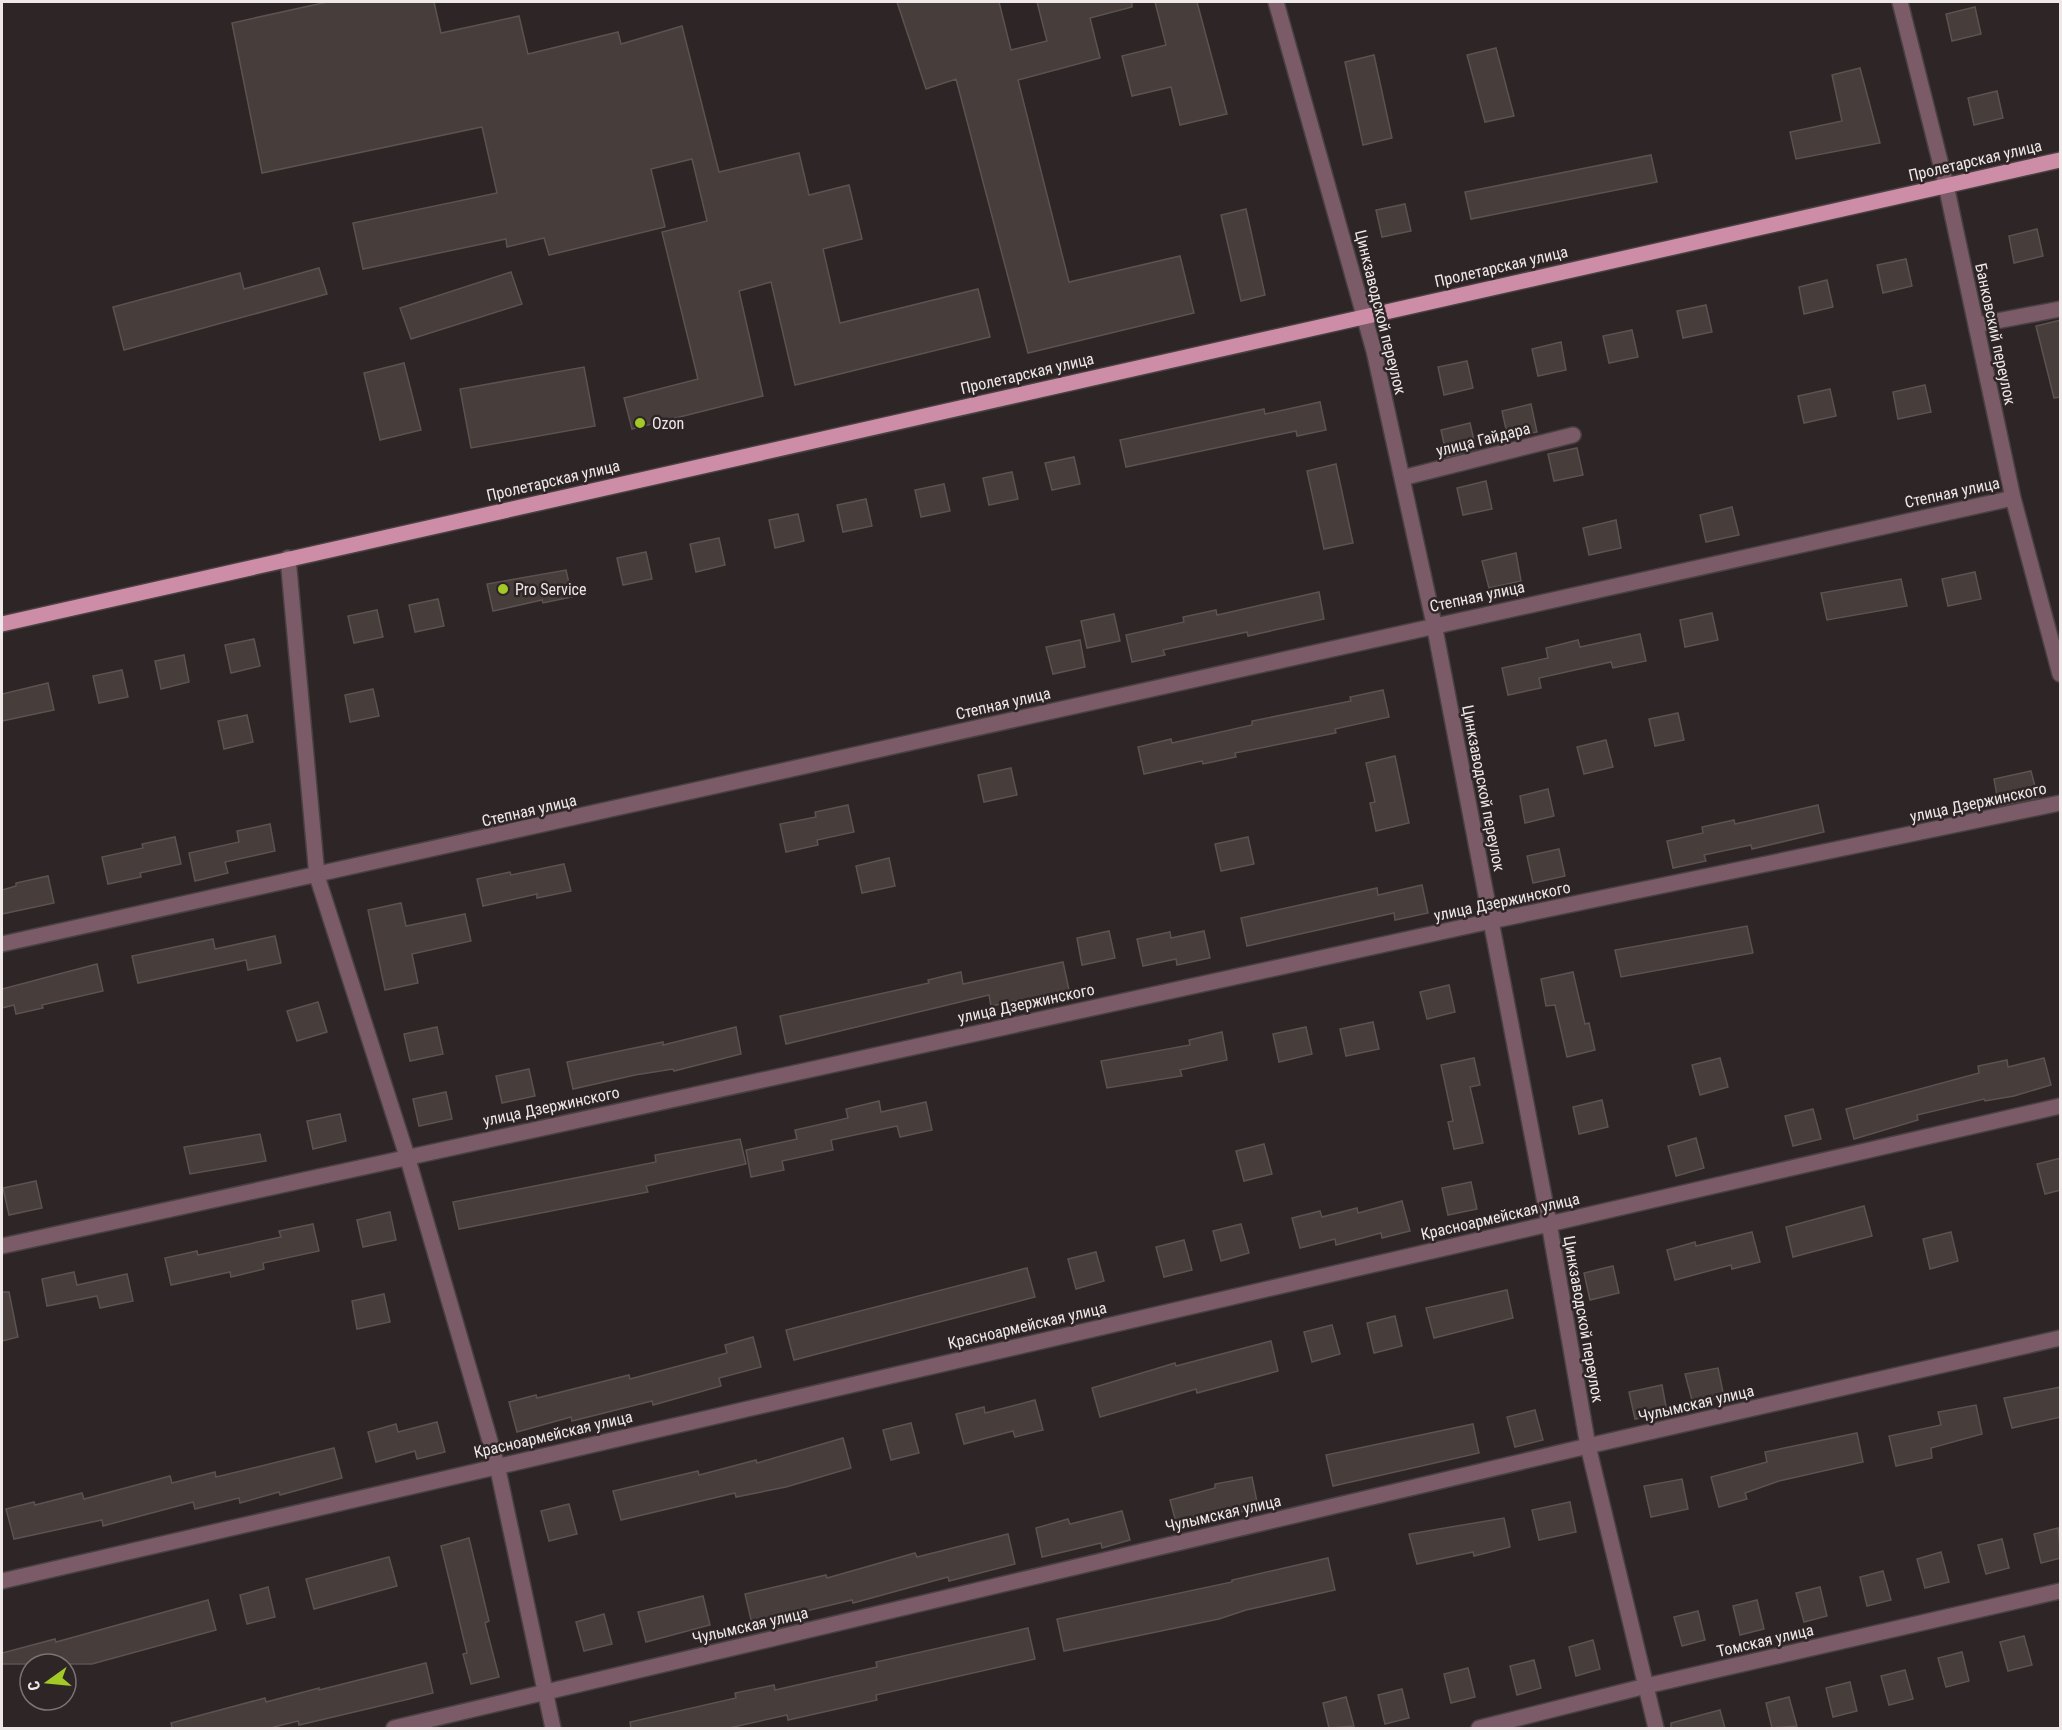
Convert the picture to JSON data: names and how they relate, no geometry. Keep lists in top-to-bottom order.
{
  "streets": {
    "main road": ["Пролетарская улица"],
    "street": [
      "Цинкзаводской переулок",
      "Банковский переулок",
      "улица Гайдара",
      "Степная улица",
      "улица Дзержинского",
      "Красноармейская улица",
      "Чулымская улица",
      "Томская улица"
    ]
  },
  "crossings": [
    ["Пролетарская улица", "Цинкзаводской переулок"],
    ["Пролетарская улица", "Банковский переулок"],
    ["Цинкзаводской переулок", "улица Гайдара"],
    ["Цинкзаводской переулок", "Степная улица"],
    ["Цинкзаводской переулок", "улица Дзержинского"],
    ["Цинкзаводской переулок", "Красноармейская улица"],
    ["Цинкзаводской переулок", "Чулымская улица"],
    ["Цинкзаводской переулок", "Томская улица"],
    ["Банковский переулок", "Степная улица"]
  ],
  "places": ["Ozon", "Pro Service"],
  "north": "left"
}
